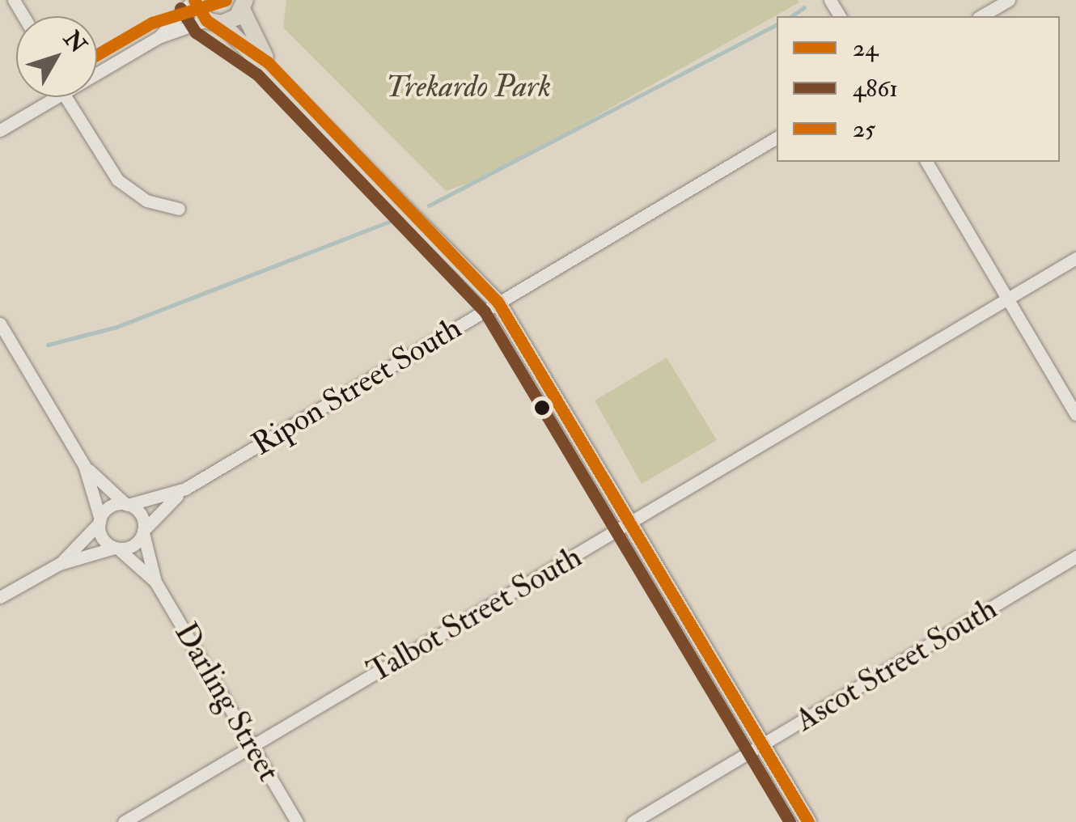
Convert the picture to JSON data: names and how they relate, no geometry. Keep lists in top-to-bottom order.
{
  "streets": {
    "street": [
      "Ripon Street South",
      "Talbot Street South",
      "Ascot Street South",
      "Darling Street"
    ]
  },
  "crossings": [
    ["Ripon Street South", "Darling Street"],
    ["Talbot Street South", "Darling Street"]
  ],
  "parks": ["Trekardo Park"],
  "lines": ["transit line 24", "transit line 25", "transit line 4861"],
  "legend": ["24", "4861", "25"],
  "north": "top right"
}
